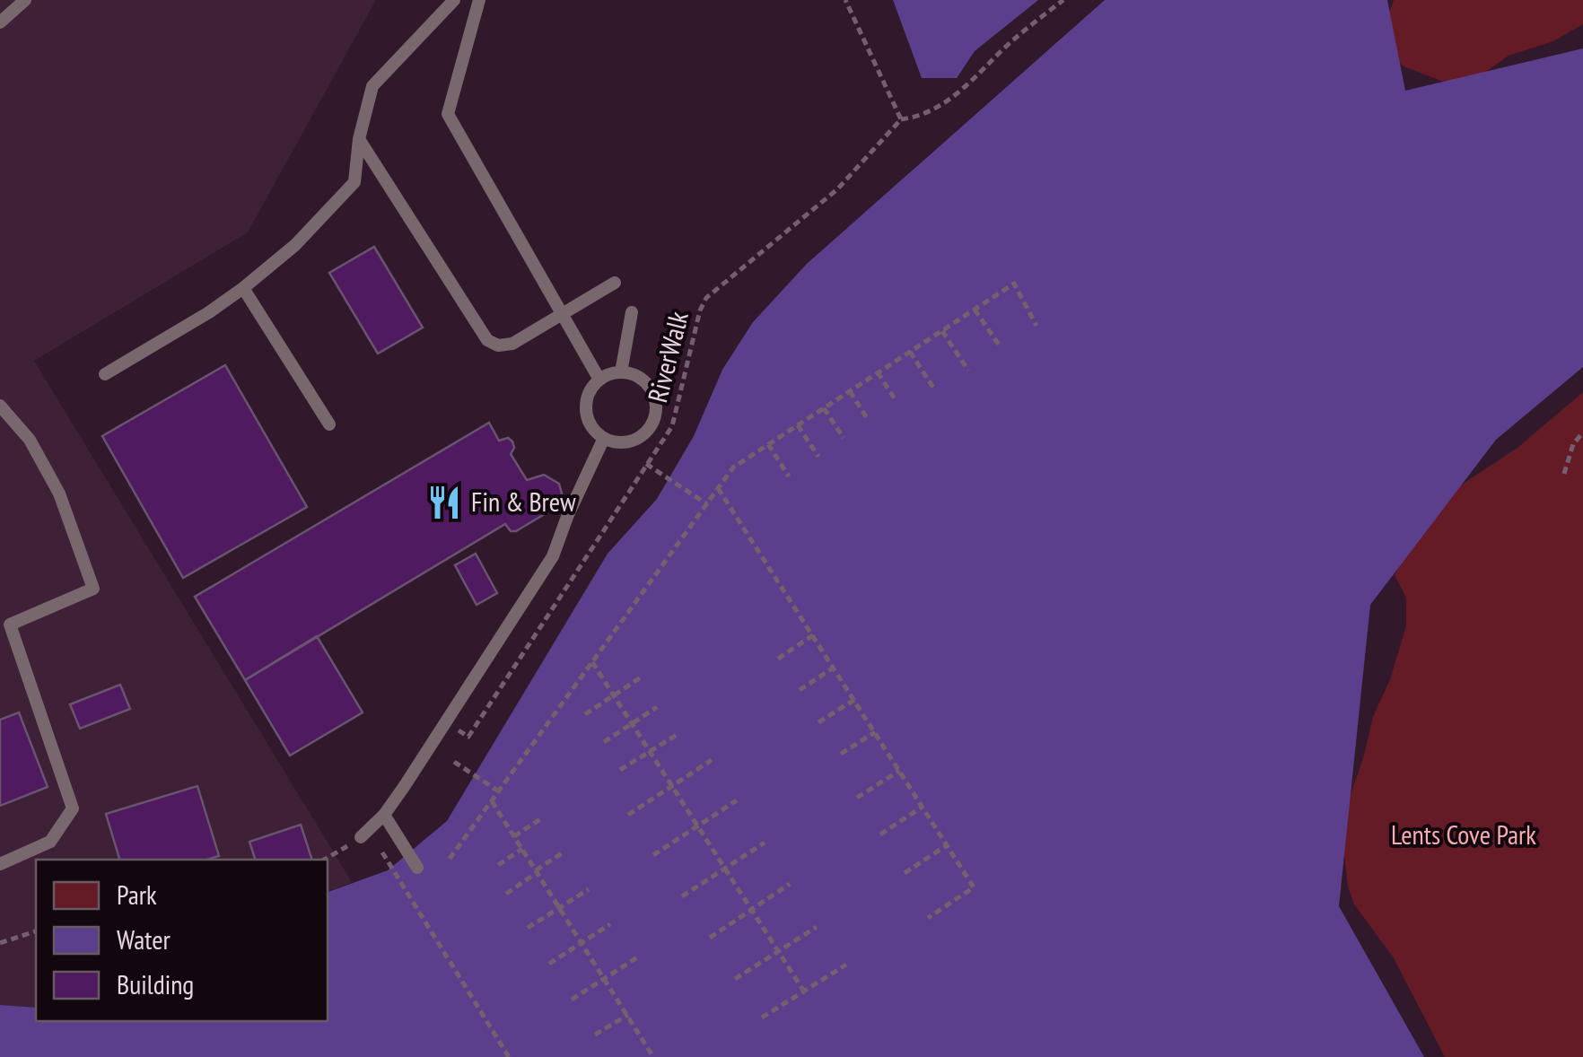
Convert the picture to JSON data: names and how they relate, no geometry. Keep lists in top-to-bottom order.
{
  "streets": {
    "path": ["RiverWalk"]
  },
  "parks": ["Lents Cove Park"],
  "places": {
    "restaurant": ["Fin & Brew"]
  },
  "legend": ["Park", "Water", "Building"]
}
